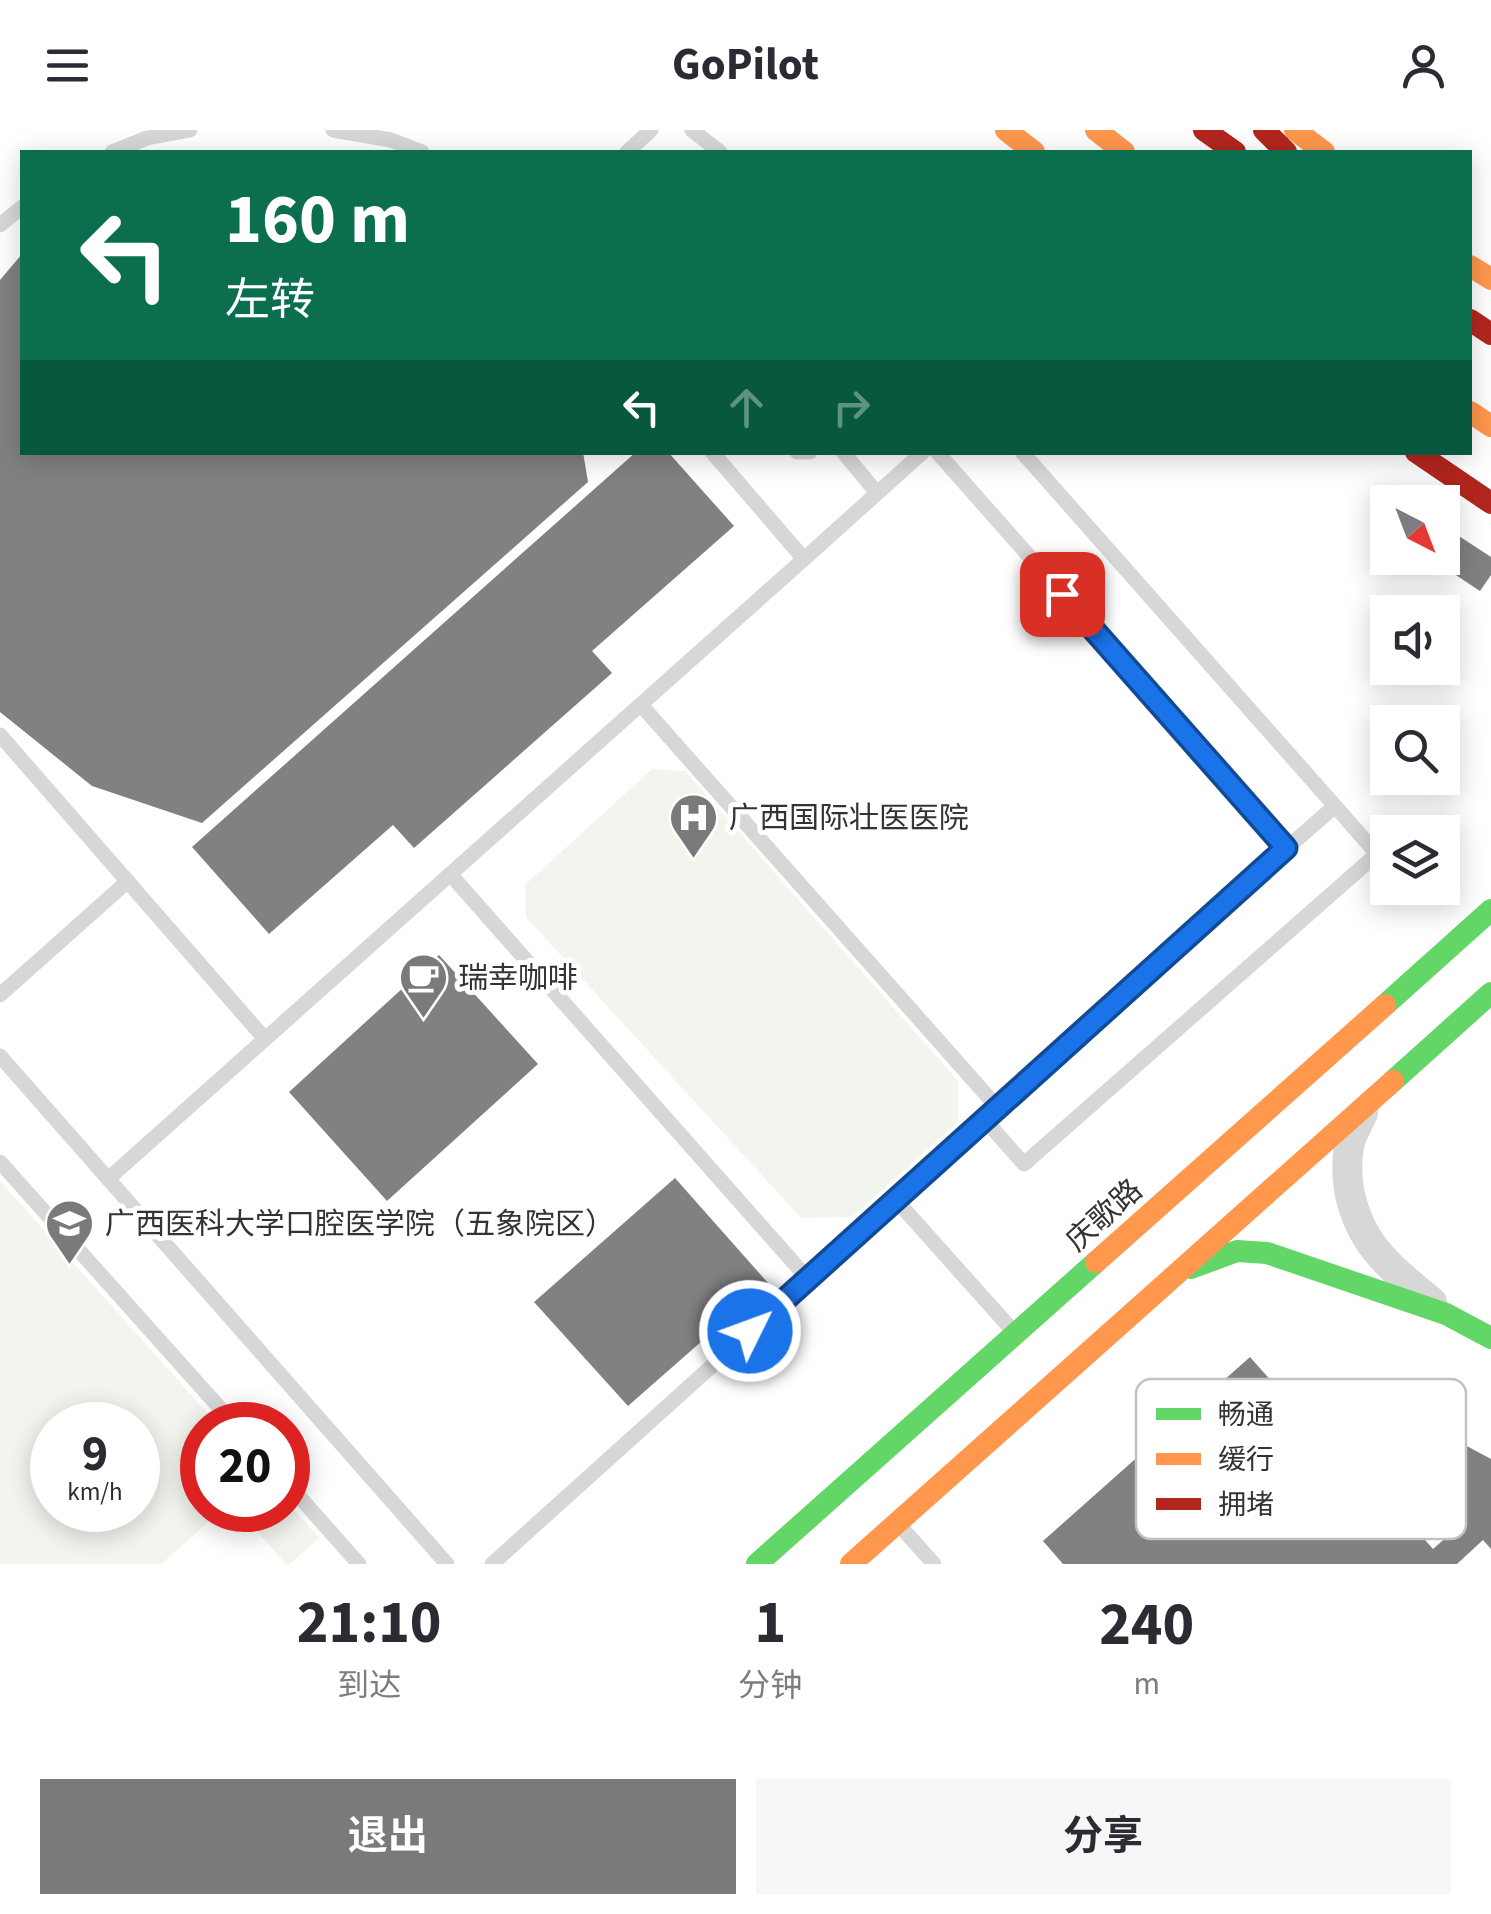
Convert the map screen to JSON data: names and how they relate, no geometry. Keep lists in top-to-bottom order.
{
  "streets": {
    "main road": ["庆歌路"]
  },
  "places": {
    "hospital": ["广西国际壮医医院"],
    "cafe": ["瑞幸咖啡"],
    "school or university": ["广西医科大学口腔医学院（五象院区）"]
  },
  "legend": ["畅通", "缓行", "拥堵"],
  "north": "bottom right",
  "page": {
    "header": "GoPilot",
    "turn": ["160 m", "左转"],
    "speed": "9 km/h",
    "limit": "20",
    "eta": [
      "21:10",
      "到达",
      "1",
      "分钟",
      "240",
      "m"
    ],
    "buttons": ["退出", "分享"]
  }
}
